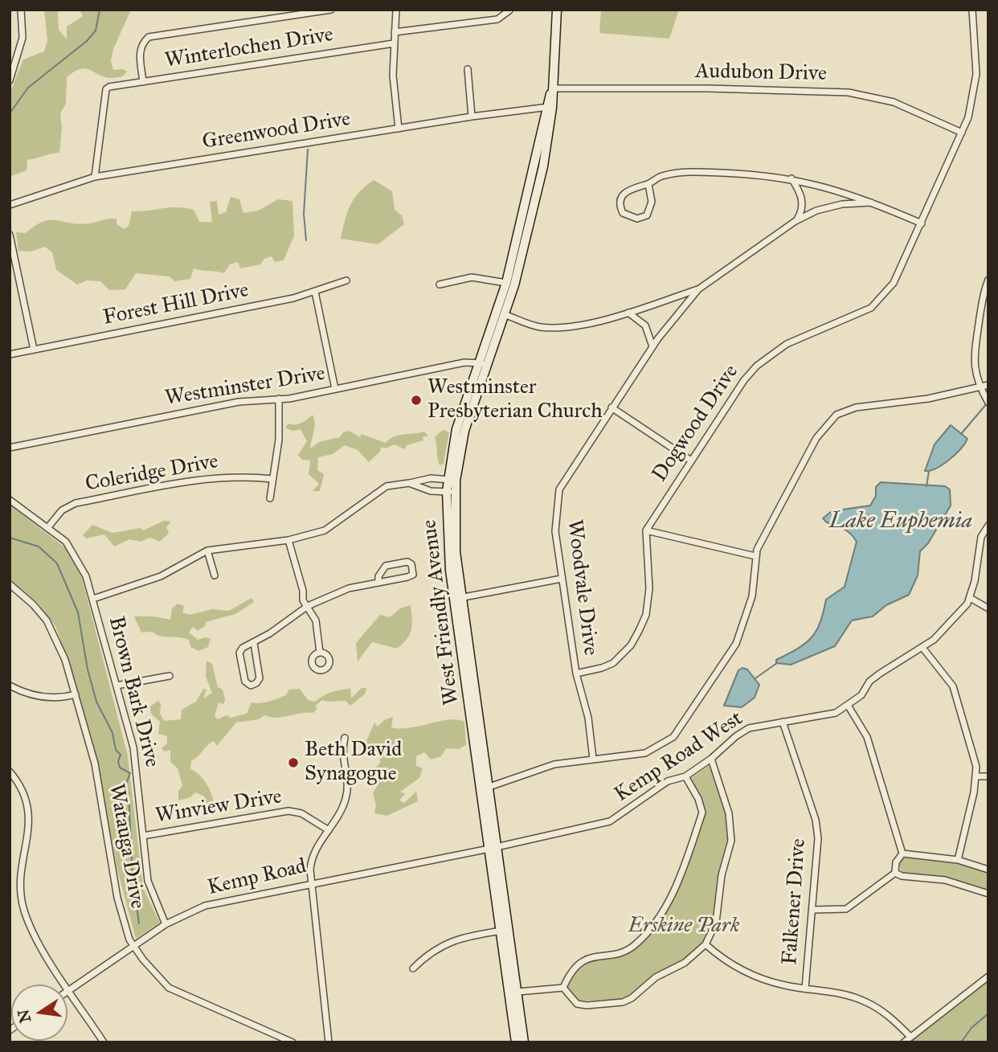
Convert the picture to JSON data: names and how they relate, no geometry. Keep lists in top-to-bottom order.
{
  "streets": {
    "main road": ["West Friendly Avenue"],
    "street": [
      "Winterlochen Drive",
      "Audubon Drive",
      "Greenwood Drive",
      "Forest Hill Drive",
      "Westminster Drive",
      "Dogwood Drive",
      "Coleridge Drive",
      "Woodvale Drive",
      "Brown Bark Drive",
      "Kemp Road West",
      "Winview Drive",
      "Watauga Drive",
      "Kemp Road",
      "Falkener Drive"
    ]
  },
  "crossings": [
    ["Winterlochen Drive", "Greenwood Drive"],
    ["Audubon Drive", "Dogwood Drive"],
    ["Audubon Drive", "West Friendly Avenue"],
    ["Greenwood Drive", "West Friendly Avenue"],
    ["Westminster Drive", "West Friendly Avenue"],
    ["Coleridge Drive", "Brown Bark Drive"],
    ["West Friendly Avenue", "Kemp Road West"],
    ["West Friendly Avenue", "Kemp Road"],
    ["Brown Bark Drive", "Winview Drive"],
    ["Brown Bark Drive", "Kemp Road"],
    ["Kemp Road West", "Kemp Road"],
    ["Kemp Road West", "Falkener Drive"],
    ["Watauga Drive", "Kemp Road"]
  ],
  "water": ["Lake Euphemia"],
  "parks": ["Erskine Park"],
  "places": ["Westminster Presbyterian Church", "Beth David Synagogue"],
  "north": "left"
}
